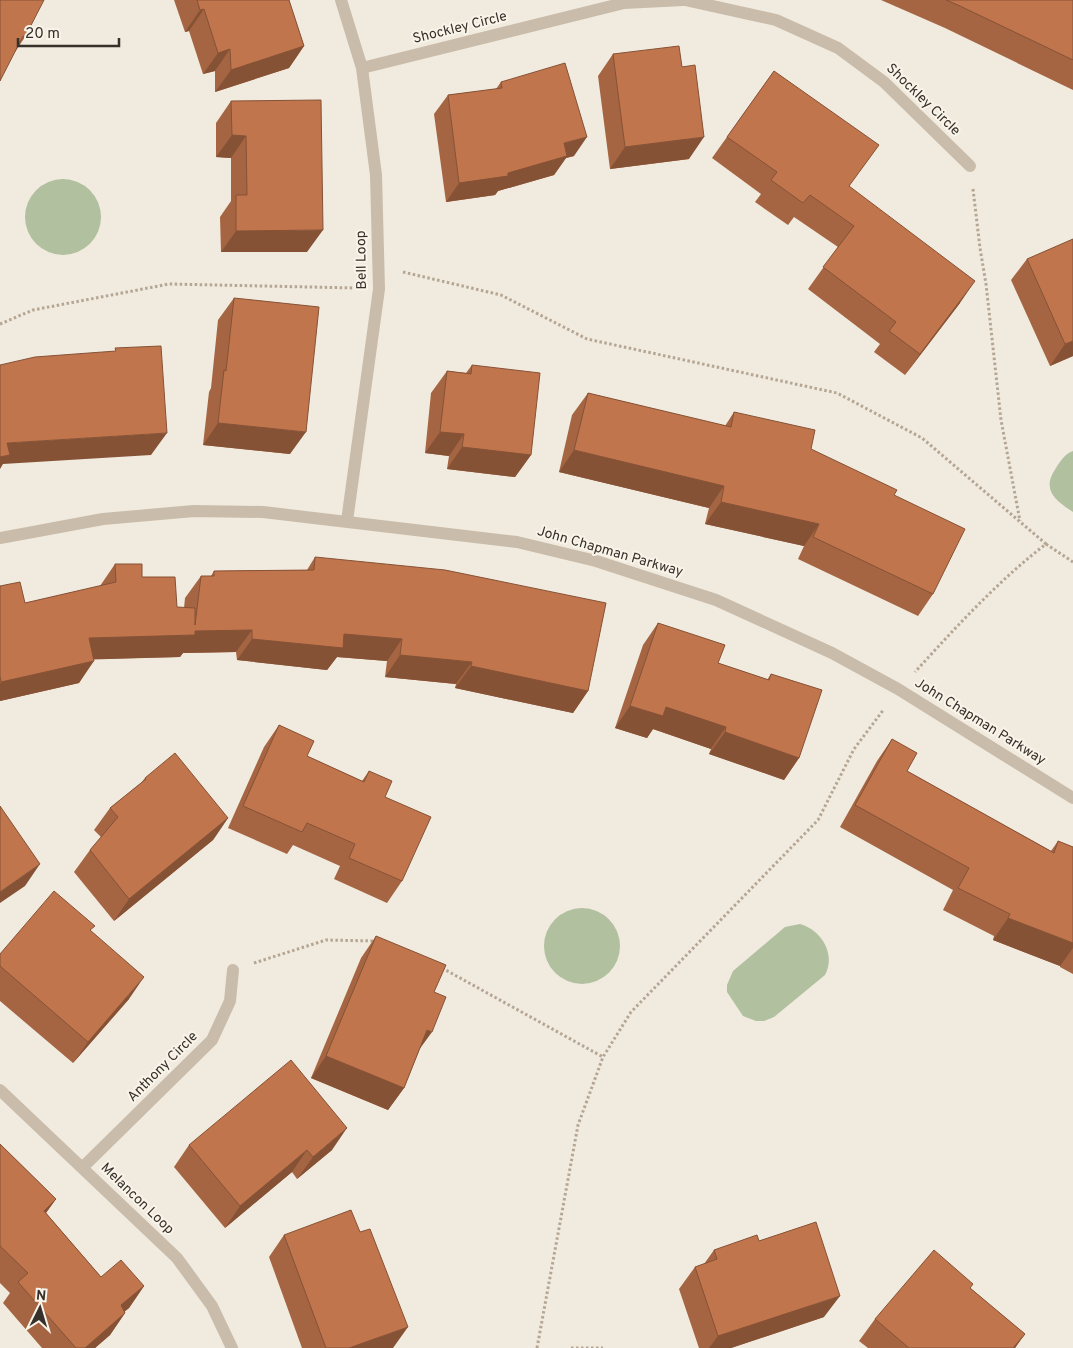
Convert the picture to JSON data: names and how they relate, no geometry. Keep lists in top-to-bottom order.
{
  "streets": {
    "street": [
      "Shockley Circle",
      "Bell Loop",
      "John Chapman Parkway",
      "Anthony Circle",
      "Melancon Loop"
    ]
  },
  "crossings": [
    ["Shockley Circle", "Bell Loop"],
    ["Bell Loop", "John Chapman Parkway"],
    ["Anthony Circle", "Melancon Loop"]
  ],
  "scale_bar": "20 m",
  "north": "top"
}
